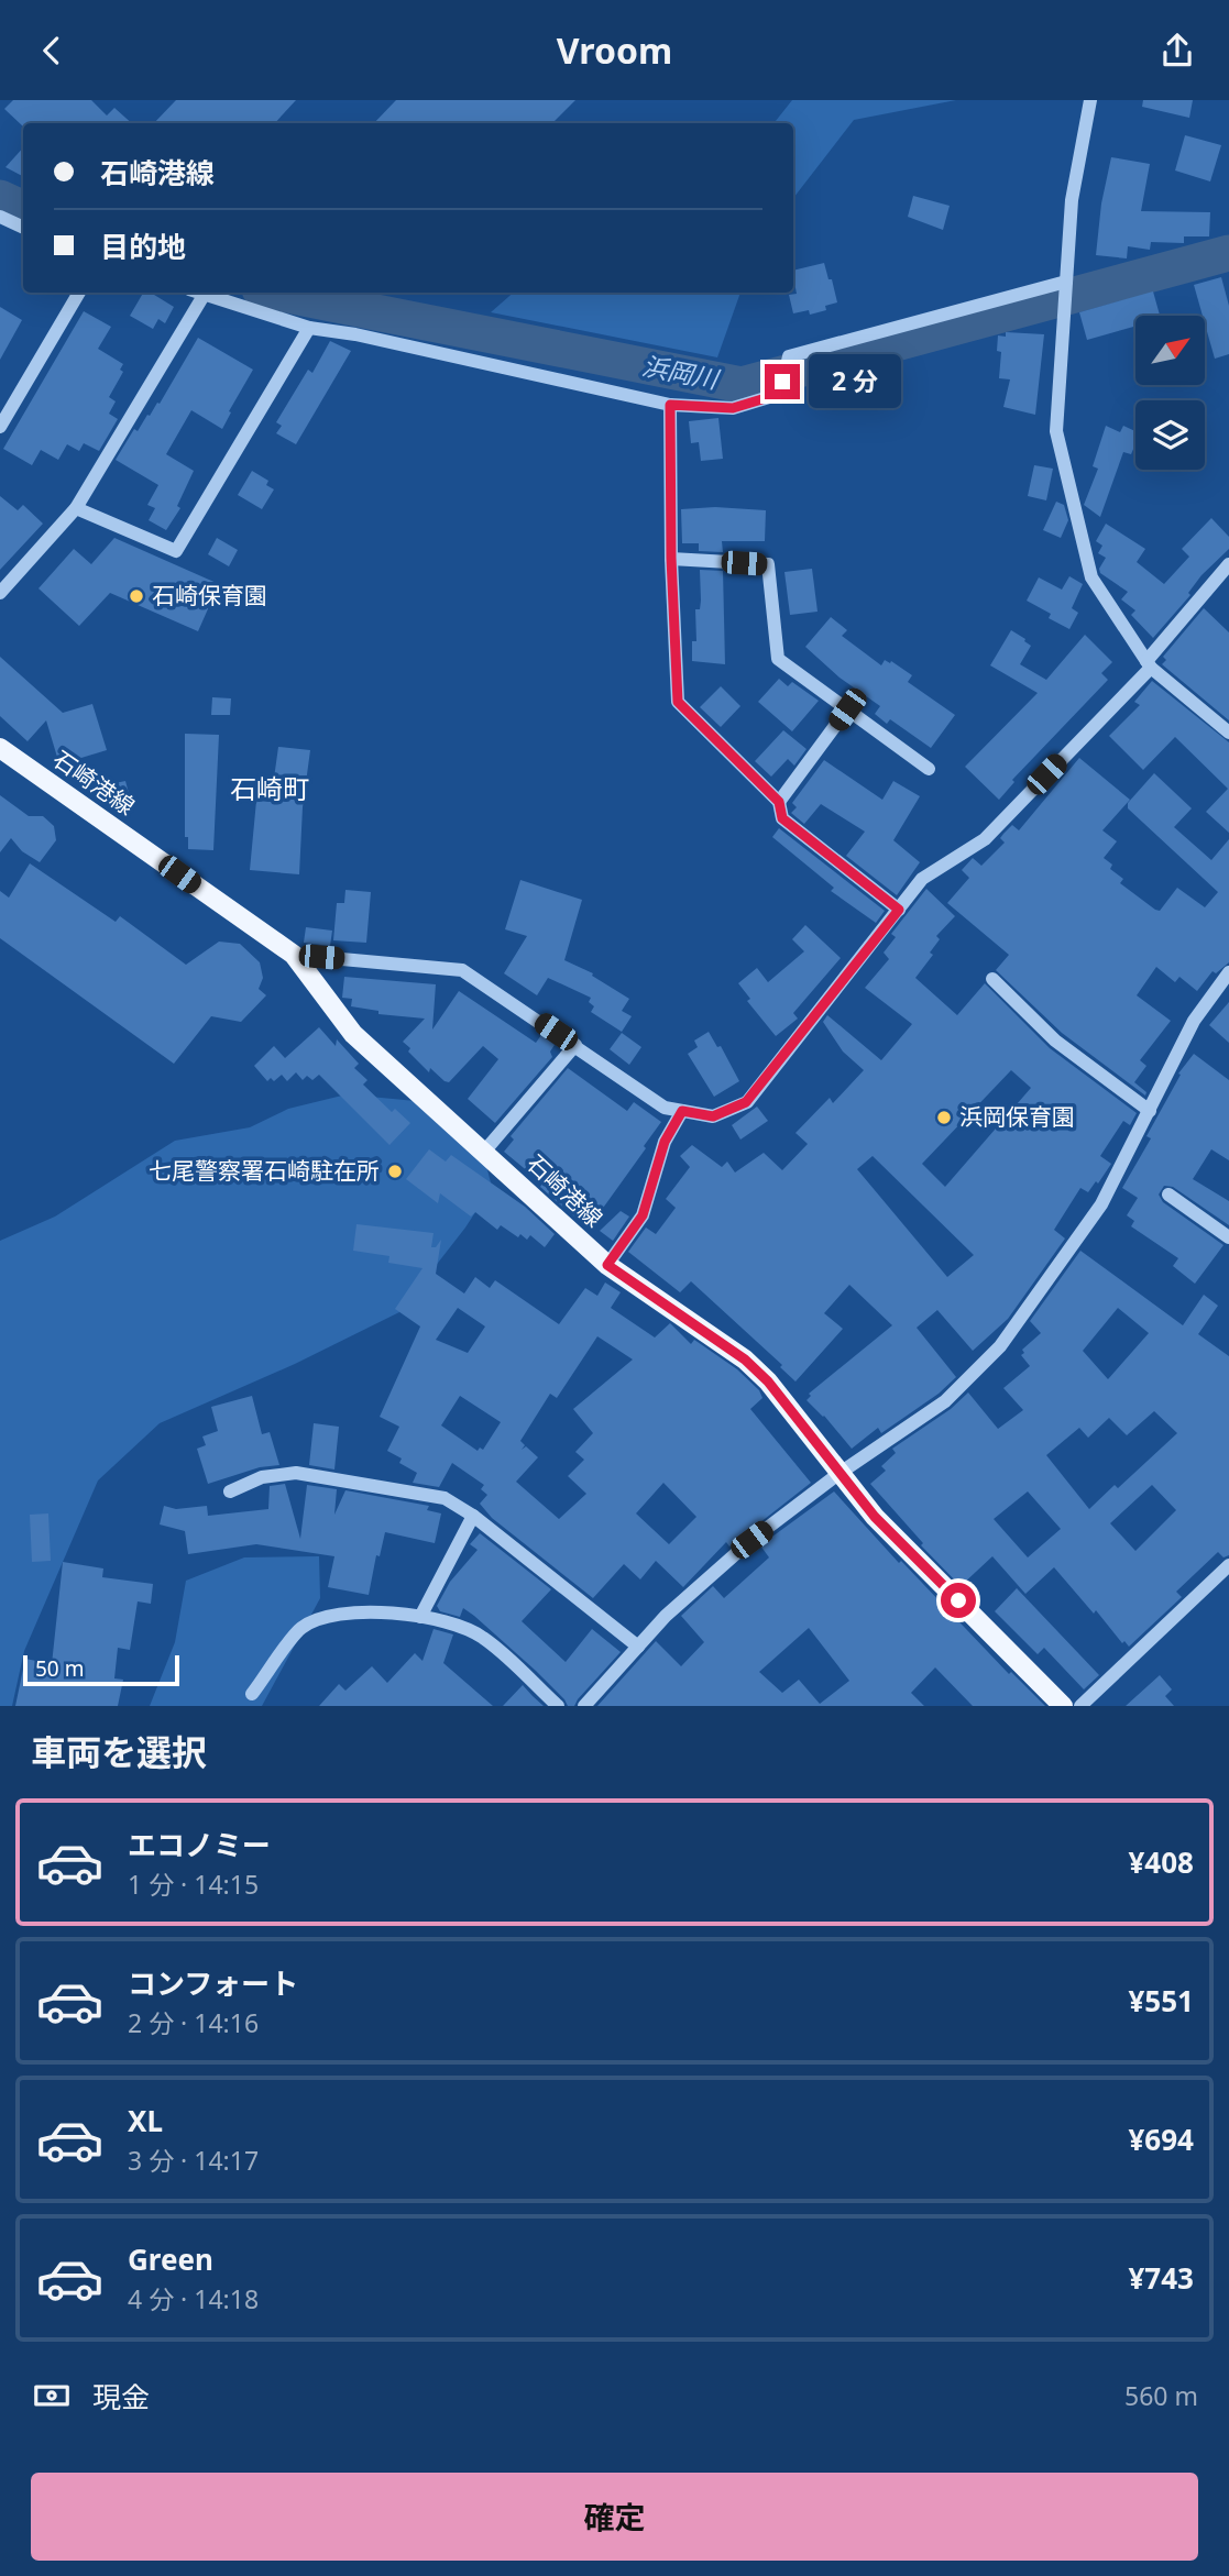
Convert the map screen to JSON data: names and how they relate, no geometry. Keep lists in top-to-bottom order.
{
  "streets": {
    "main road": ["石崎港線"]
  },
  "districts": ["石崎町"],
  "water": ["浜岡川"],
  "places": ["石崎保育園", "浜岡保育園", "七尾警察署石崎駐在所"],
  "scale_bar": "50 m",
  "north": "top right",
  "page": {
    "header": "Vroom",
    "banner": ["石崎港線", "目的地"],
    "bubble": "2 分",
    "scale": "50 m",
    "heading": "車両を選択",
    "list": [
      {
        "name": "エコノミー",
        "note": "1 分 · 14:15",
        "value": "¥408"
      },
      {
        "name": "コンフォート",
        "note": "2 分 · 14:16",
        "value": "¥551"
      },
      {
        "name": "XL",
        "note": "3 分 · 14:17",
        "value": "¥694"
      },
      {
        "name": "Green",
        "note": "4 分 · 14:18",
        "value": "¥743"
      }
    ],
    "pay": ["現金", "560 m"],
    "buttons": "確定"
  }
}
